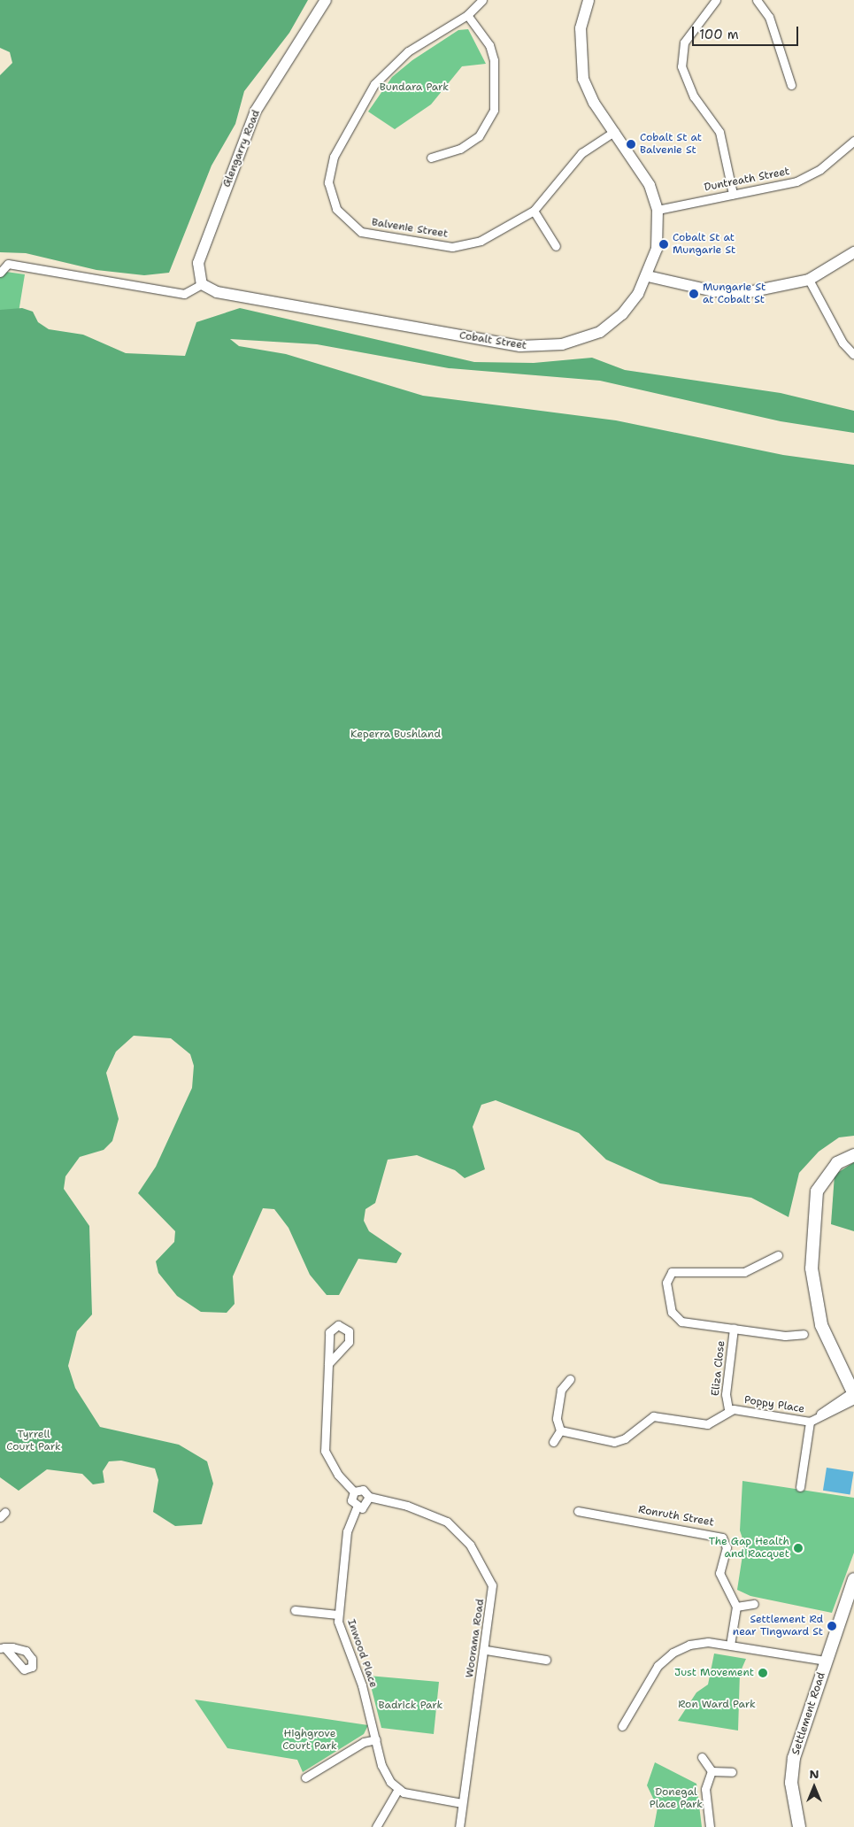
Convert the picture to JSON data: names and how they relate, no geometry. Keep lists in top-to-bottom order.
{
  "streets": {
    "main road": ["Settlement Road"],
    "street": [
      "Glengarry Road",
      "Duntreath Street",
      "Balvenie Street",
      "Cobalt Street",
      "Eliza Close",
      "Poppy Place",
      "Ronruth Street",
      "Woorama Road",
      "Inwood Place"
    ]
  },
  "crossings": [
    ["Glengarry Road", "Cobalt Street"],
    ["Duntreath Street", "Cobalt Street"],
    ["Balvenie Street", "Cobalt Street"],
    ["Eliza Close", "Poppy Place"],
    ["Woorama Road", "Inwood Place"]
  ],
  "parks": [
    "Bundara Park",
    "Keperra Bushland",
    "Tyrrell Court Park",
    "Ron Ward Park",
    "Badrick Park",
    "Highgrove Court Park",
    "Donegal Place Park"
  ],
  "places": [
    "Cobalt St at Balvenie St",
    "Cobalt St at Mungarie St",
    "Mungarie St at Cobalt St",
    "The Gap Health and Racquet",
    "Settlement Rd near Tingward St",
    "Just Movement"
  ],
  "scale_bar": "100 m",
  "north": "top"
}
